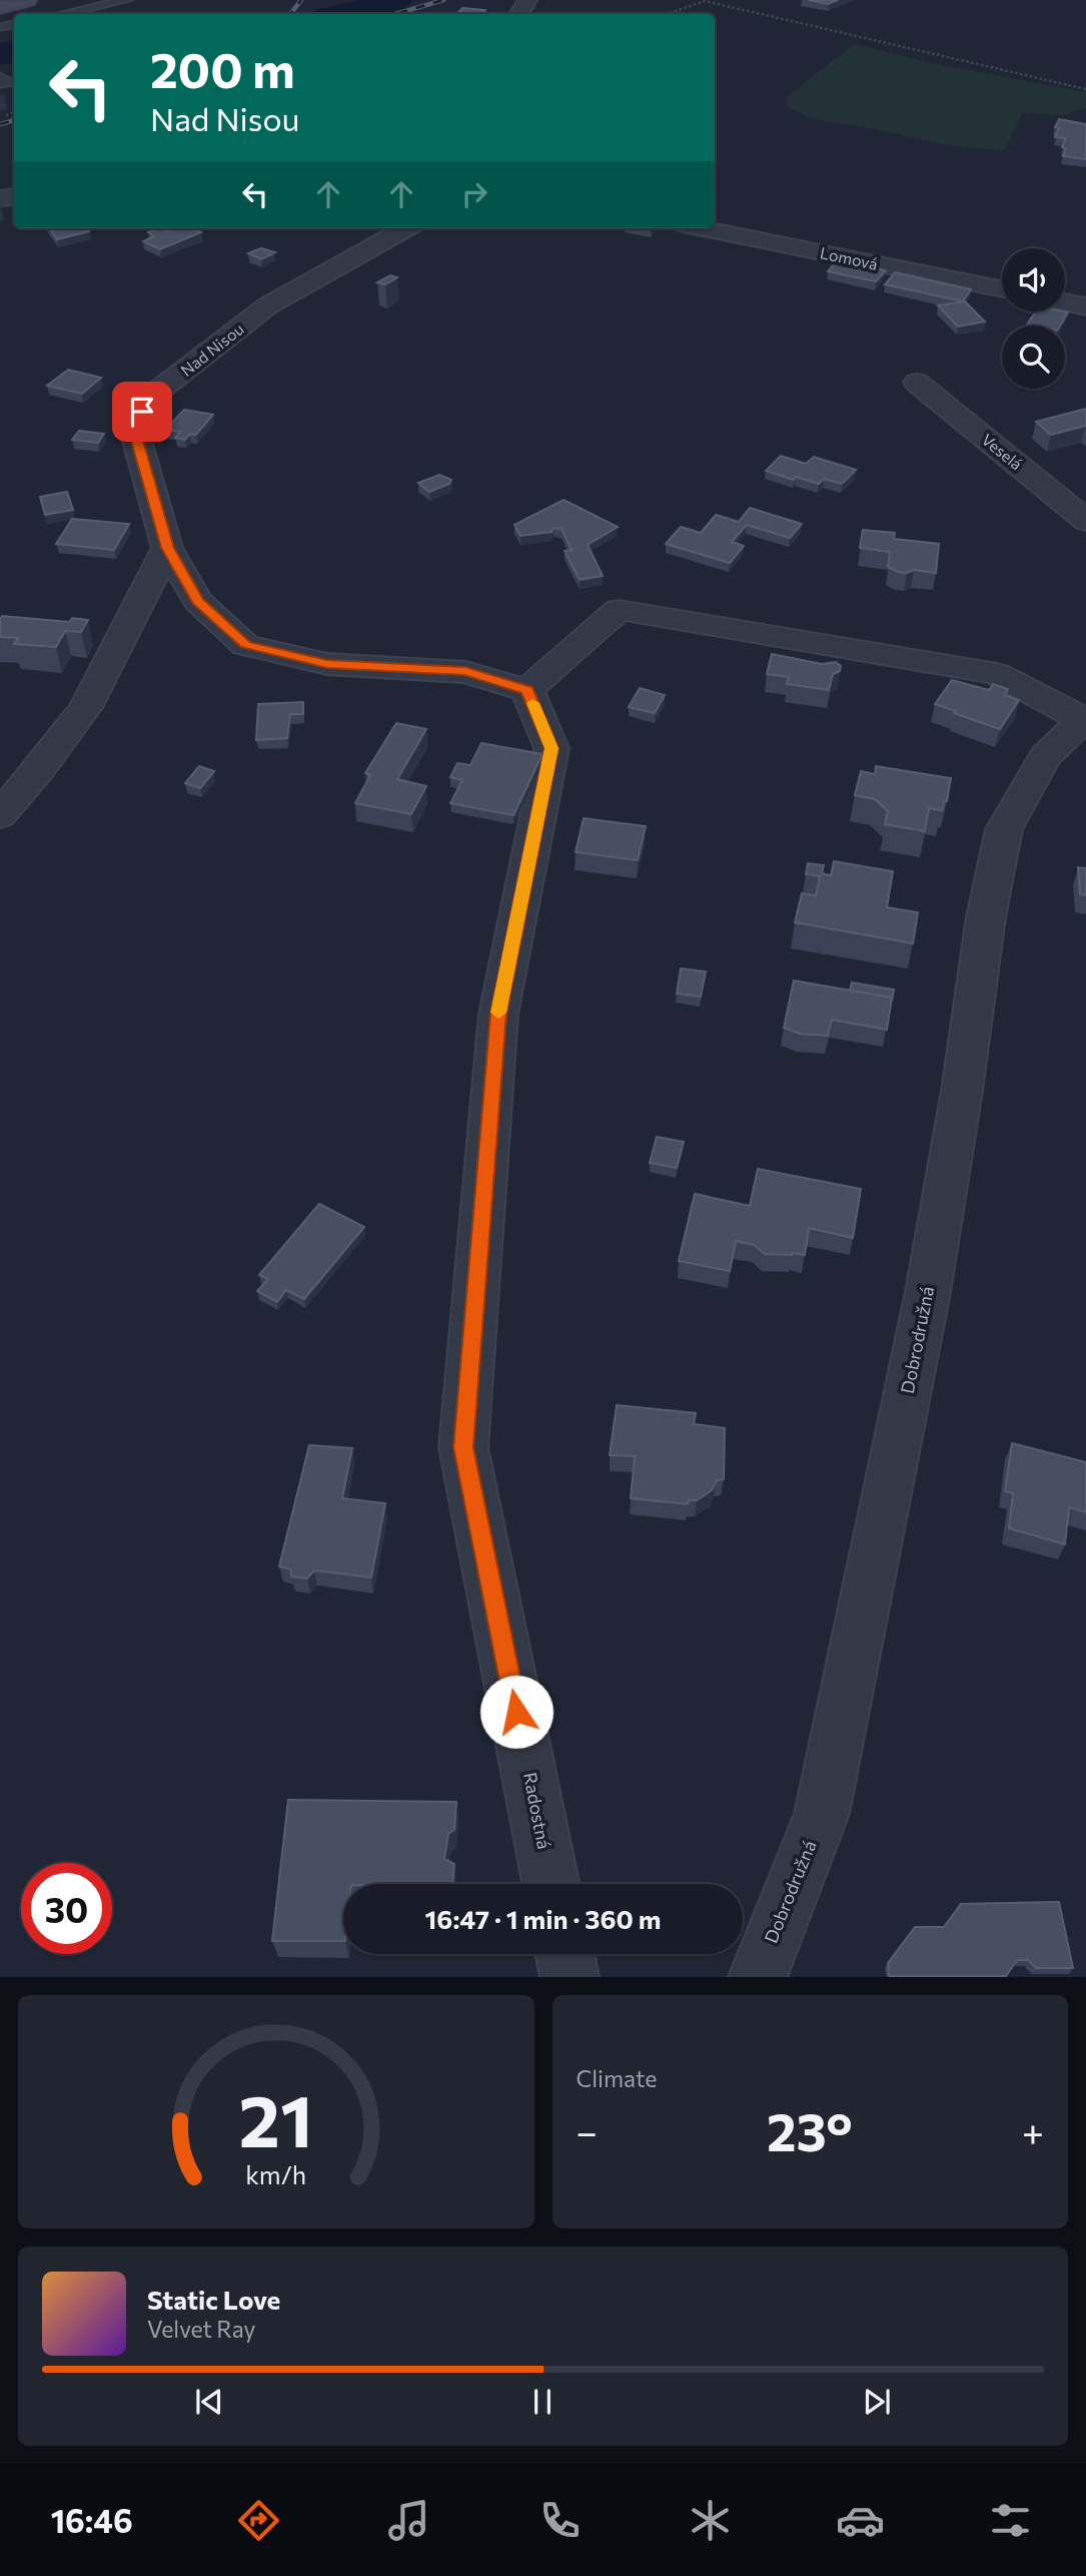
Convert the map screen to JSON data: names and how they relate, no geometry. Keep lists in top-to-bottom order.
{
  "streets": {
    "street": [
      "Lomová",
      "Nad Nisou",
      "Veselá",
      "Dobrodružná",
      "Radostná"
    ]
  },
  "crossings": [
    ["Nad Nisou", "Radostná"]
  ],
  "page": {
    "turn": ["200 m", "Nad Nisou"],
    "limit": "30",
    "trip": "16:47 · 1 min · 360 m",
    "tile": "Climate",
    "heat": ["−", "23°", "+"],
    "song": ["Static Love", "Velvet Ray"],
    "tabs": "16:46",
    "gauge": ["21", "km/h"]
  }
}
